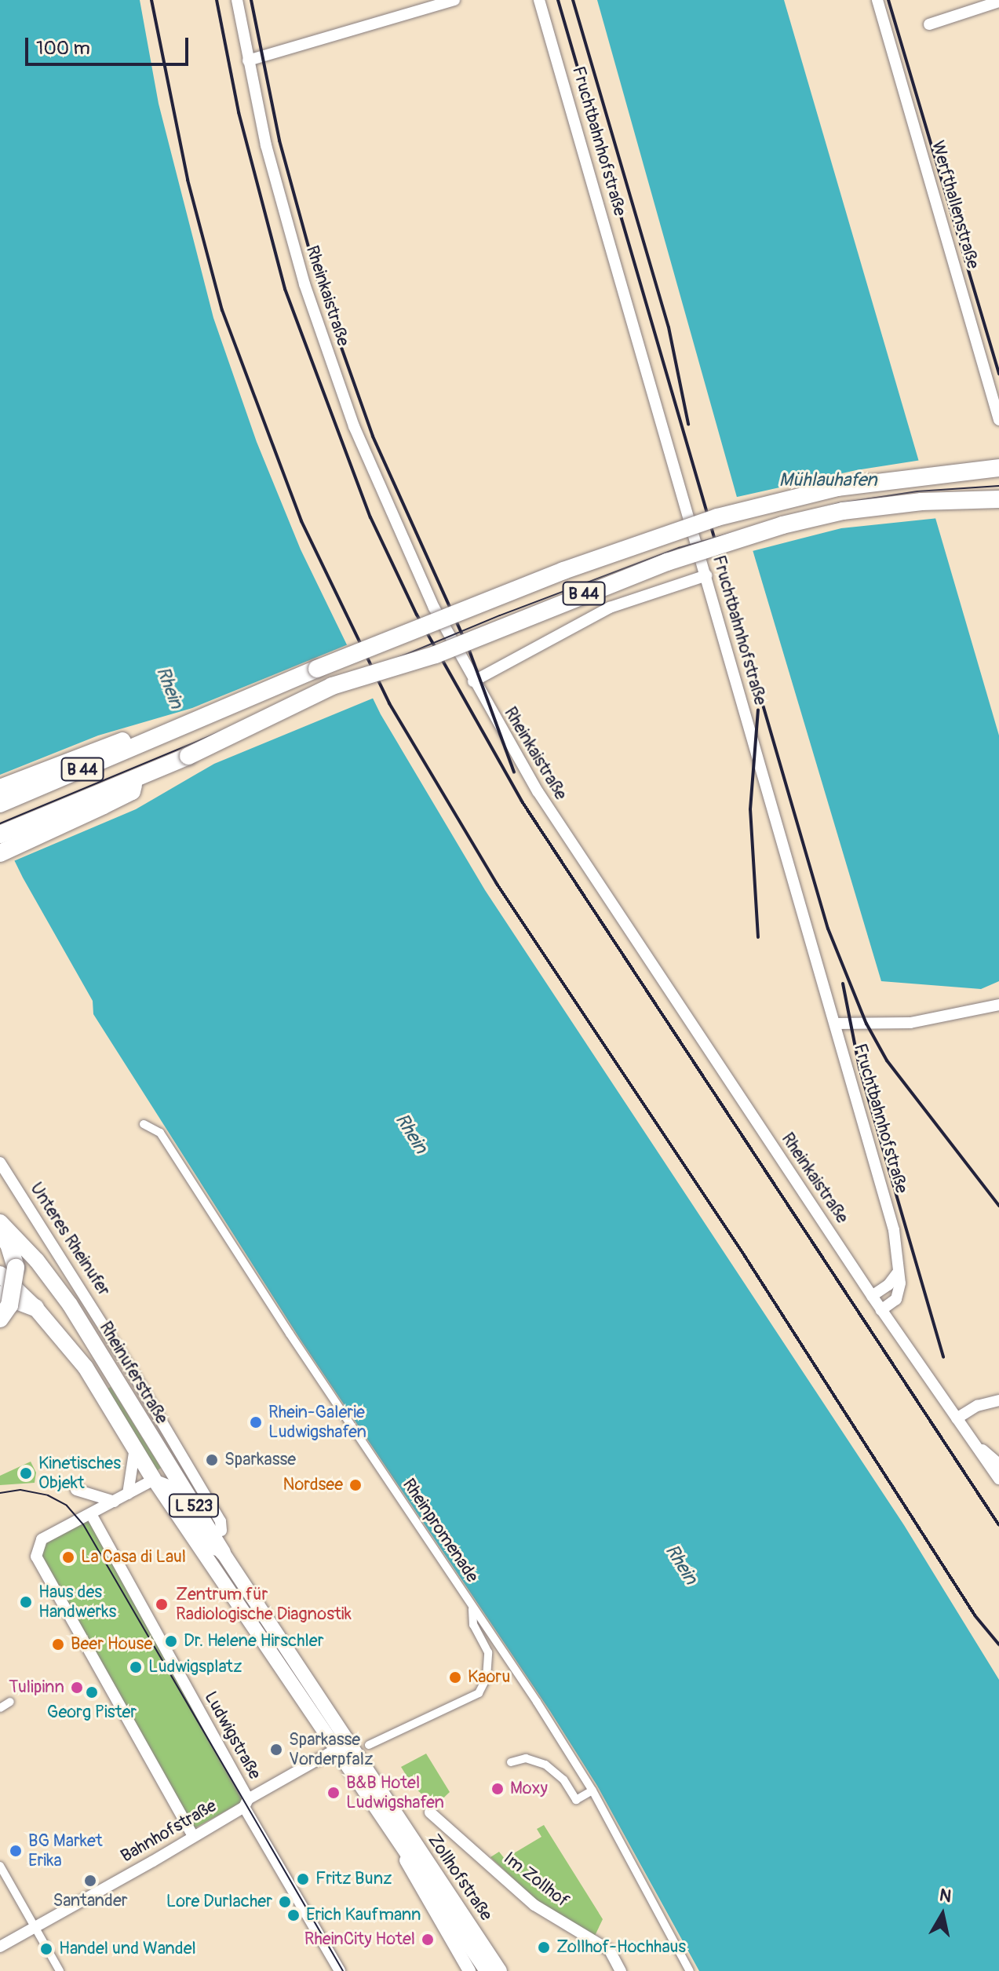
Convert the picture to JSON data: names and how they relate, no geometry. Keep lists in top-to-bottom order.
{
  "streets": {
    "highway": ["B 44"],
    "main road": ["Rheinuferstraße", "L 523", "Zollhofstraße"],
    "street": [
      "Fruchtbahnhofstraße",
      "Werfthallenstraße",
      "Rheinkaistraße",
      "Unteres Rheinufer",
      "Rheinpromenade",
      "Ludwigstraße",
      "Bahnhofstraße",
      "Im Zollhof"
    ]
  },
  "crossings": [
    ["Fruchtbahnhofstraße", "Rheinkaistraße"],
    ["Rheinuferstraße", "Bahnhofstraße"],
    ["Rheinuferstraße", "Zollhofstraße"],
    ["L 523", "Zollhofstraße"],
    ["Ludwigstraße", "Bahnhofstraße"],
    ["Bahnhofstraße", "Zollhofstraße"]
  ],
  "water": ["Mühlauhafen", "Rhein"],
  "places": [
    "Rhein-Galerie Ludwigshafen",
    "Sparkasse",
    "Kinetisches Objekt",
    "Nordsee",
    "La Casa di Laul",
    "Haus des Handwerks",
    "Zentrum für Radiologische Diagnostik",
    "Dr. Helene Hirschler",
    "Beer House",
    "Ludwigsplatz",
    "Kaoru",
    "Tulipinn",
    "Georg Pister",
    "Sparkasse Vorderpfalz",
    "Moxy",
    "B&B Hotel Ludwigshafen",
    "BG Market Erika",
    "Fritz Bunz",
    "Santander",
    "Lore Durlacher",
    "Erich Kaufmann",
    "RheinCity Hotel",
    "Zollhof-Hochhaus",
    "Handel und Wandel"
  ],
  "scale_bar": "100 m",
  "north": "top"
}
